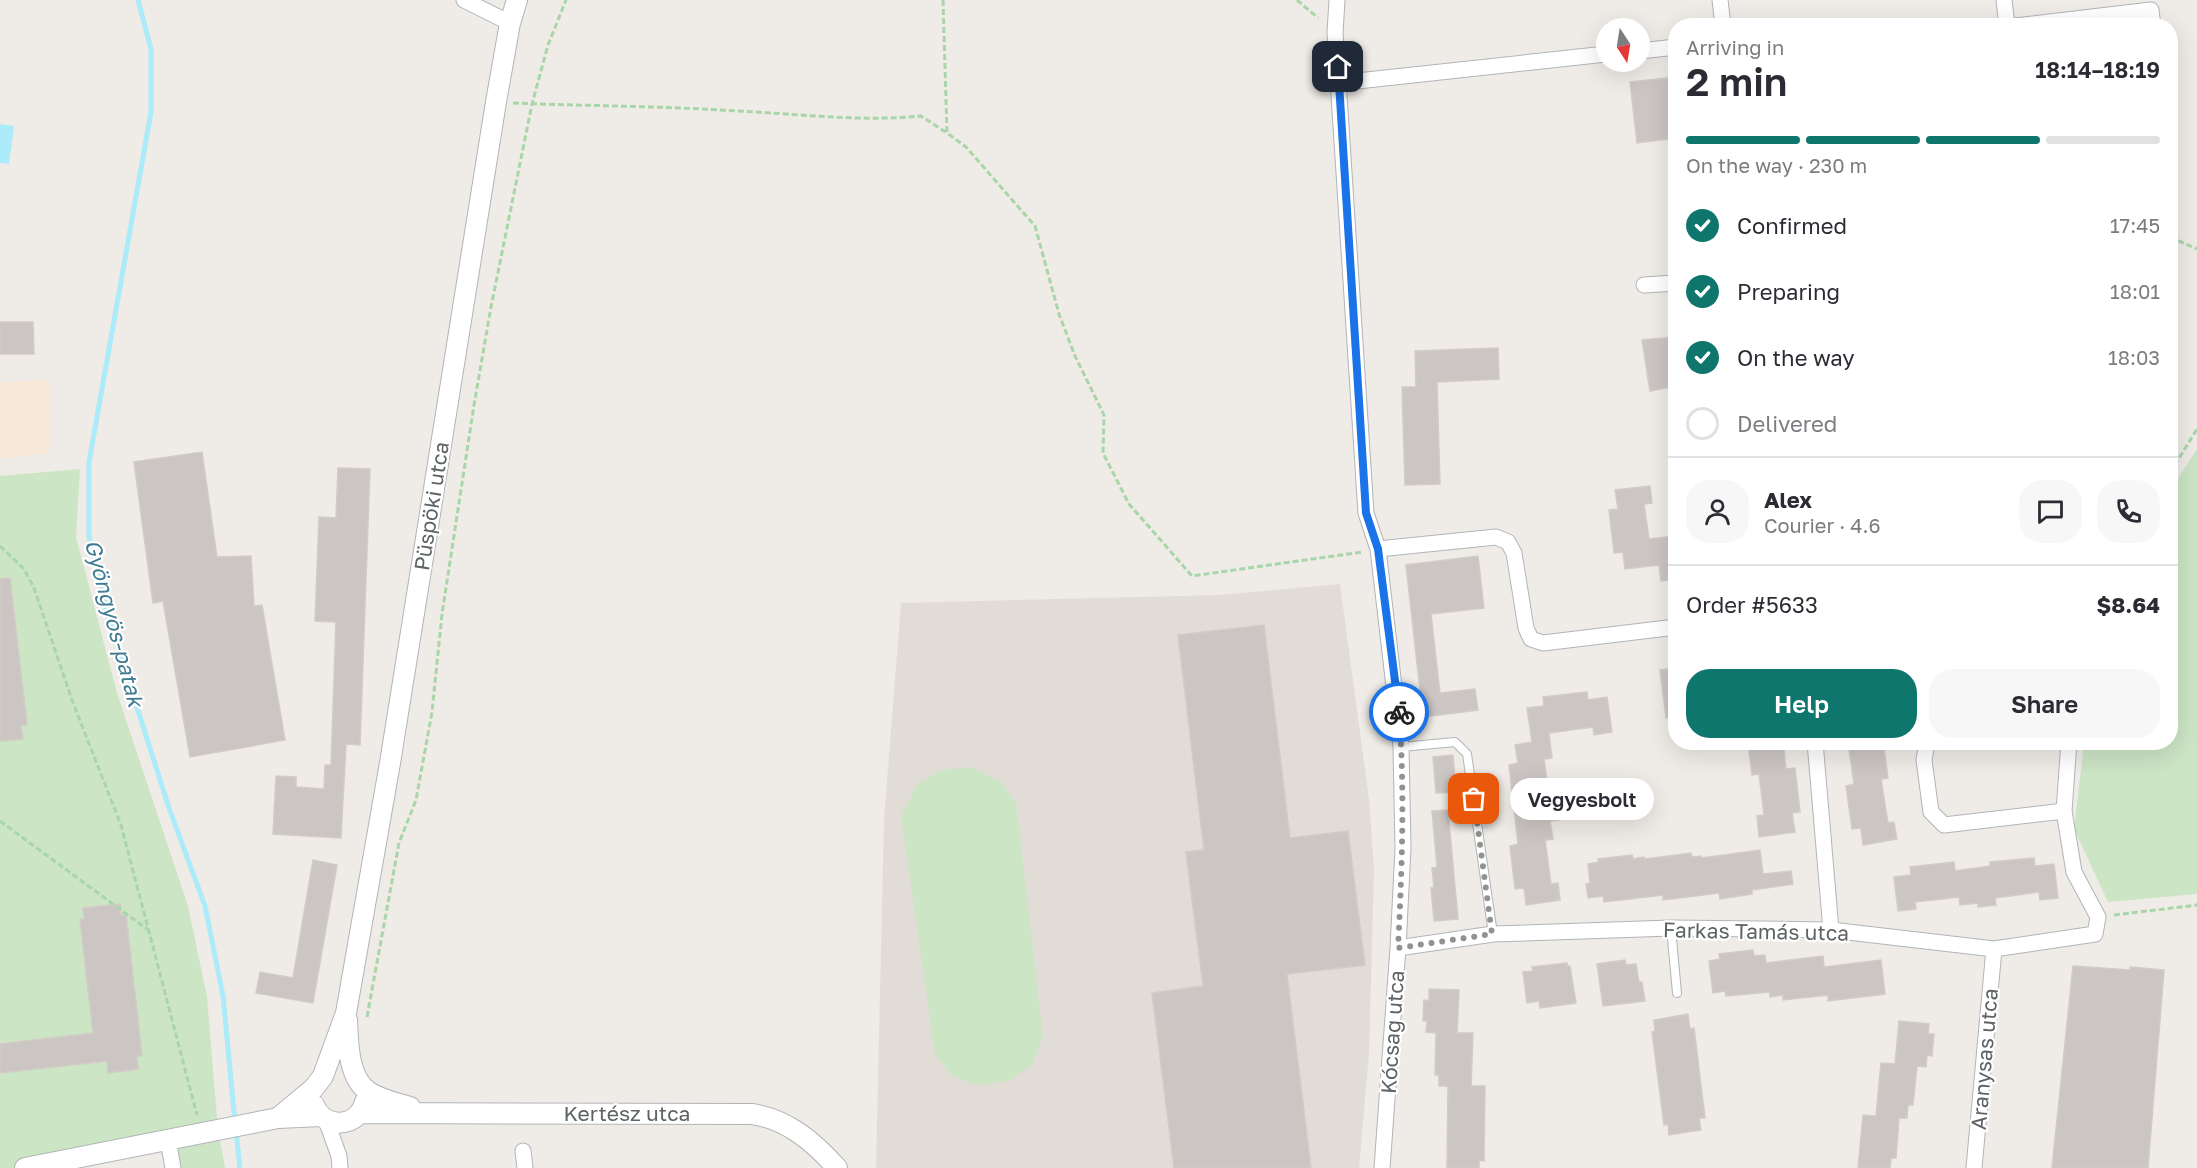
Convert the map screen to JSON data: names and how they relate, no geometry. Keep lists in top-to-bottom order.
{
  "streets": {
    "street": [
      "Püspöki utca",
      "Farkas Tamás utca",
      "Kócsag utca",
      "Aranysas utca",
      "Kertész utca"
    ]
  },
  "crossings": [
    ["Farkas Tamás utca", "Kócsag utca"],
    ["Farkas Tamás utca", "Aranysas utca"]
  ],
  "water": ["Gyöngyös-patak"],
  "places": ["Vegyesbolt"],
  "north": "bottom",
  "page": {
    "heading": ["2 min", "Arriving in", "18:14–18:19"],
    "panel": [
      "Alex",
      "Courier · 4.6",
      "Order #5633",
      "$8.64"
    ],
    "bar": "On the way · 230 m",
    "list": [
      ["Confirmed", "17:45"],
      ["Preparing", "18:01"],
      ["On the way", "18:03"],
      "Delivered"
    ],
    "buttons": ["Help", "Share"],
    "bubble": "Vegyesbolt"
  }
}
